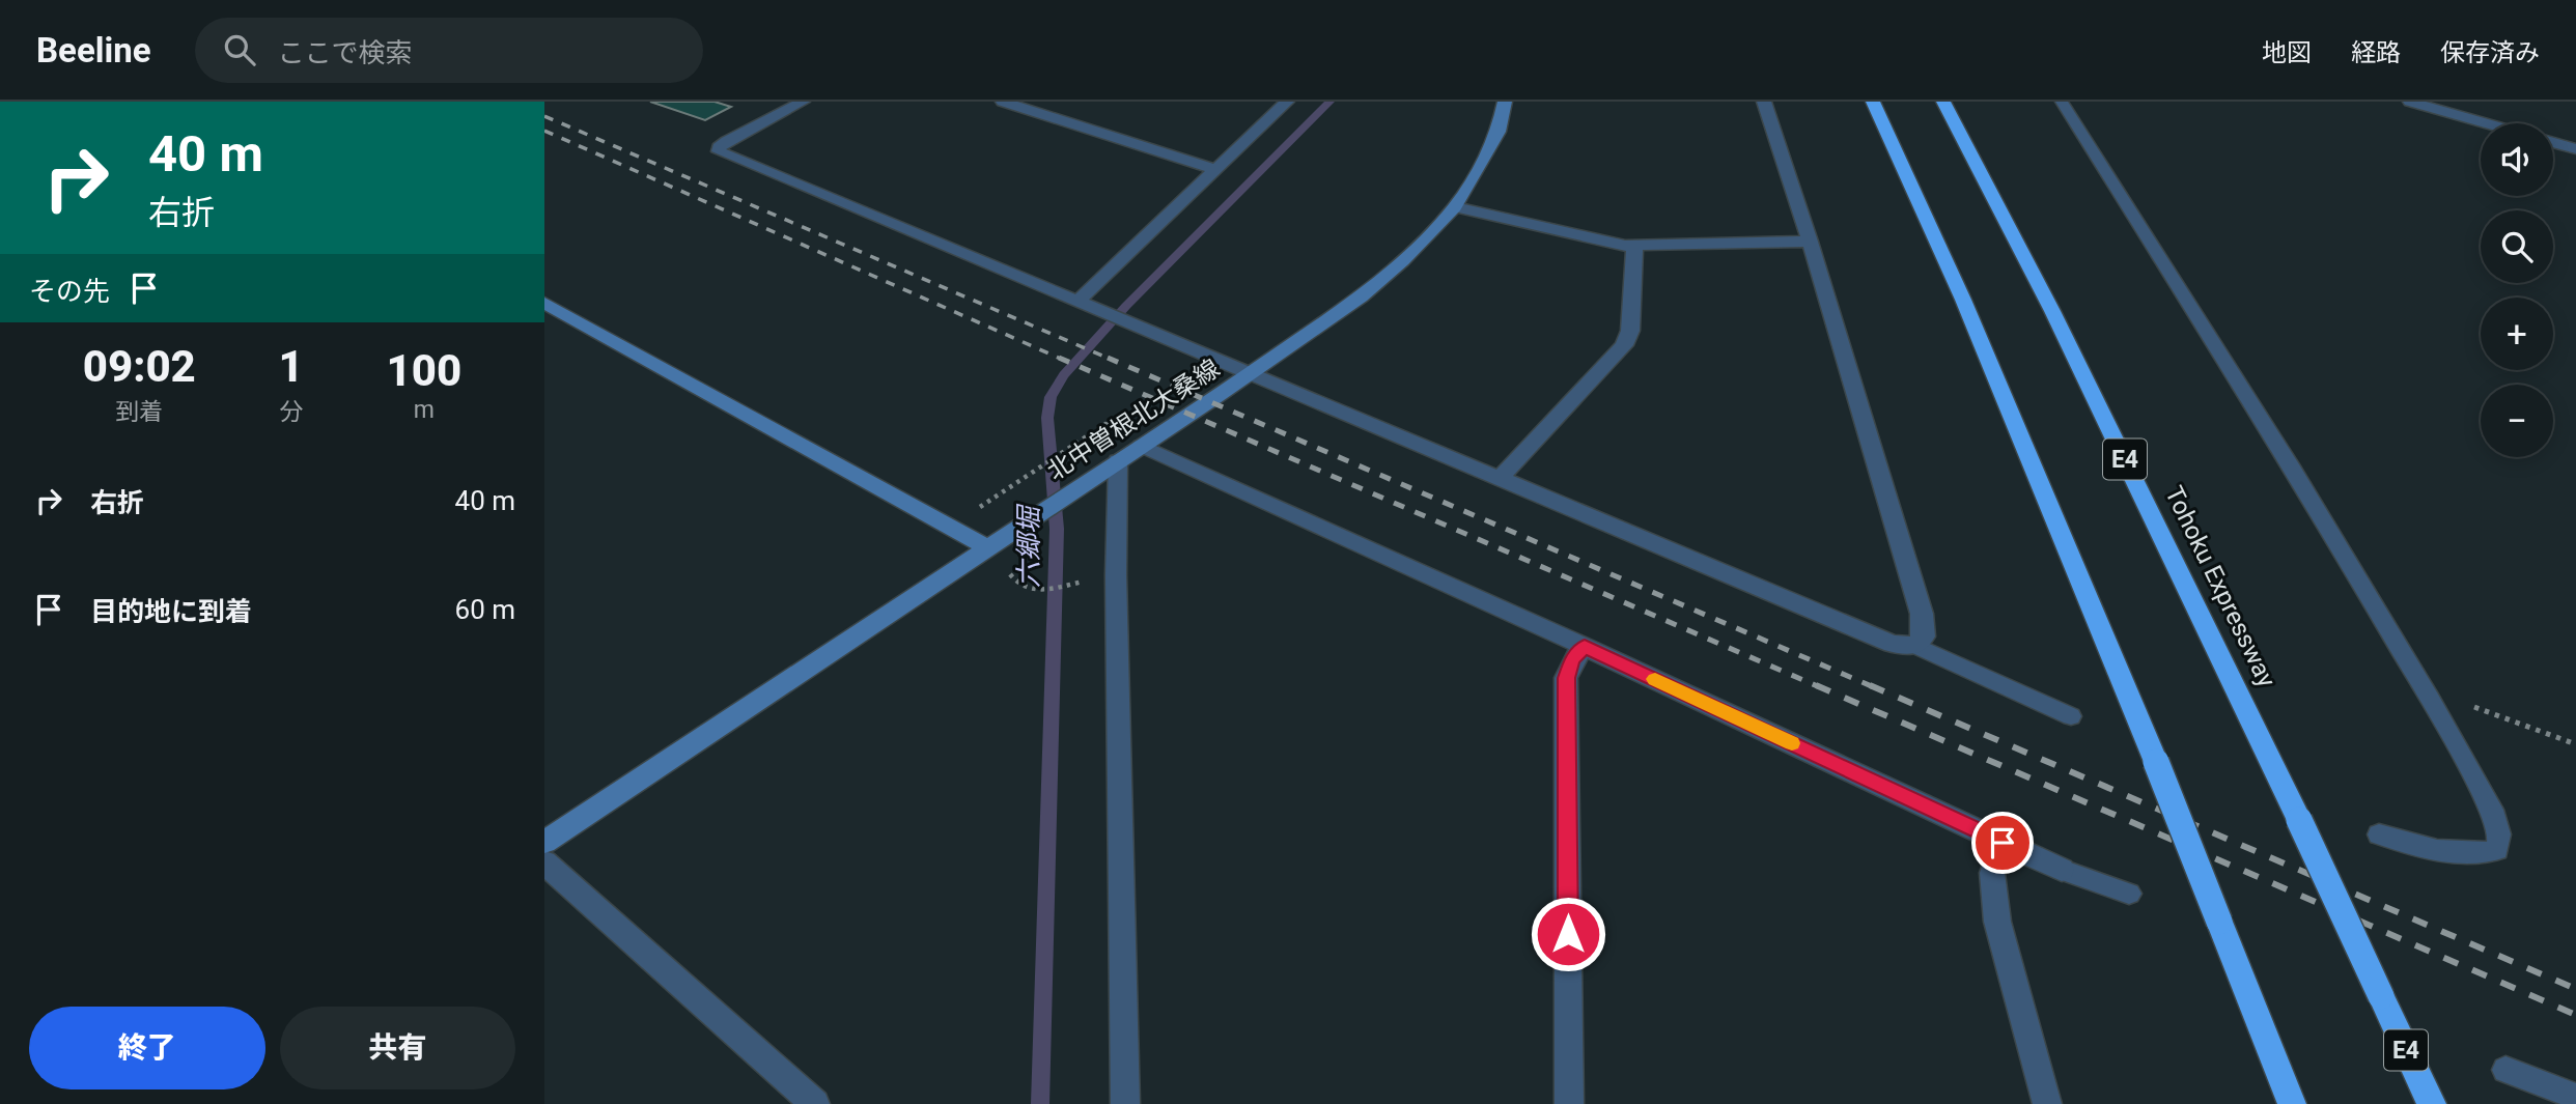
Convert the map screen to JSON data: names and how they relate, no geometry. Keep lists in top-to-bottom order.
{
  "streets": {
    "highway": ["E4", "Tohoku Expressway"],
    "main road": ["北中曽根北大桑線"]
  },
  "water": ["六郷堀"],
  "page": {
    "header": "Beeline",
    "search": "ここで検索",
    "nav": ["地図", "経路", "保存済み"],
    "turn": ["40 m", "右折"],
    "map_buttons": ["+", "−"],
    "then": "その先",
    "eta": [
      "09:02",
      "到着",
      "1",
      "分",
      "100",
      "m"
    ],
    "list": [
      {
        "name": "右折",
        "value": "40 m"
      },
      {
        "name": "目的地に到着",
        "value": "60 m"
      }
    ],
    "buttons": ["終了", "共有"]
  }
}
